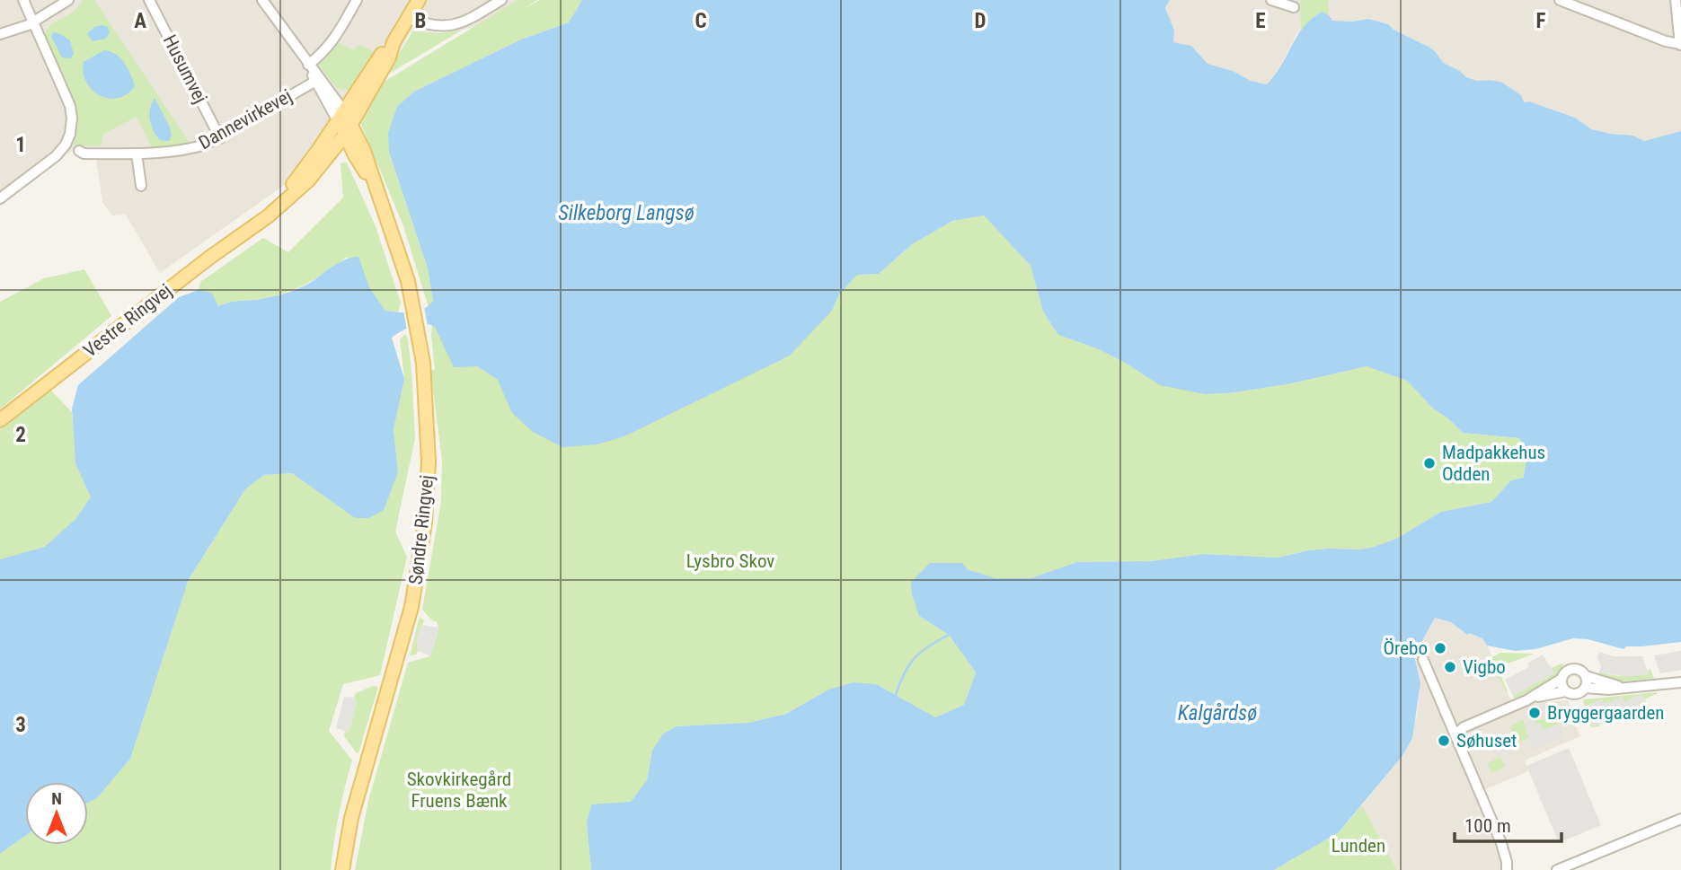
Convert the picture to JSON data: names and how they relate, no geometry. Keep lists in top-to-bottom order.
{
  "streets": {
    "main road": ["Vestre Ringvej", "Søndre Ringvej"],
    "street": ["Husumvej", "Dannevirkevej"]
  },
  "crossings": [
    ["Husumvej", "Dannevirkevej"],
    ["Vestre Ringvej", "Søndre Ringvej"]
  ],
  "water": ["Silkeborg Langsø", "Kalgårdsø"],
  "parks": ["Lysbro Skov", "Skovkirkegård Fruens Bænk", "Lunden"],
  "places": [
    "Madpakkehus Odden",
    "Örebo",
    "Vigbo",
    "Bryggergaarden",
    "Søhuset"
  ],
  "scale_bar": "100 m",
  "north": "top",
  "grid": {
    "columns": [
      "A",
      "B",
      "C",
      "D",
      "E",
      "F"
    ],
    "rows": ["1", "2", "3"]
  }
}
